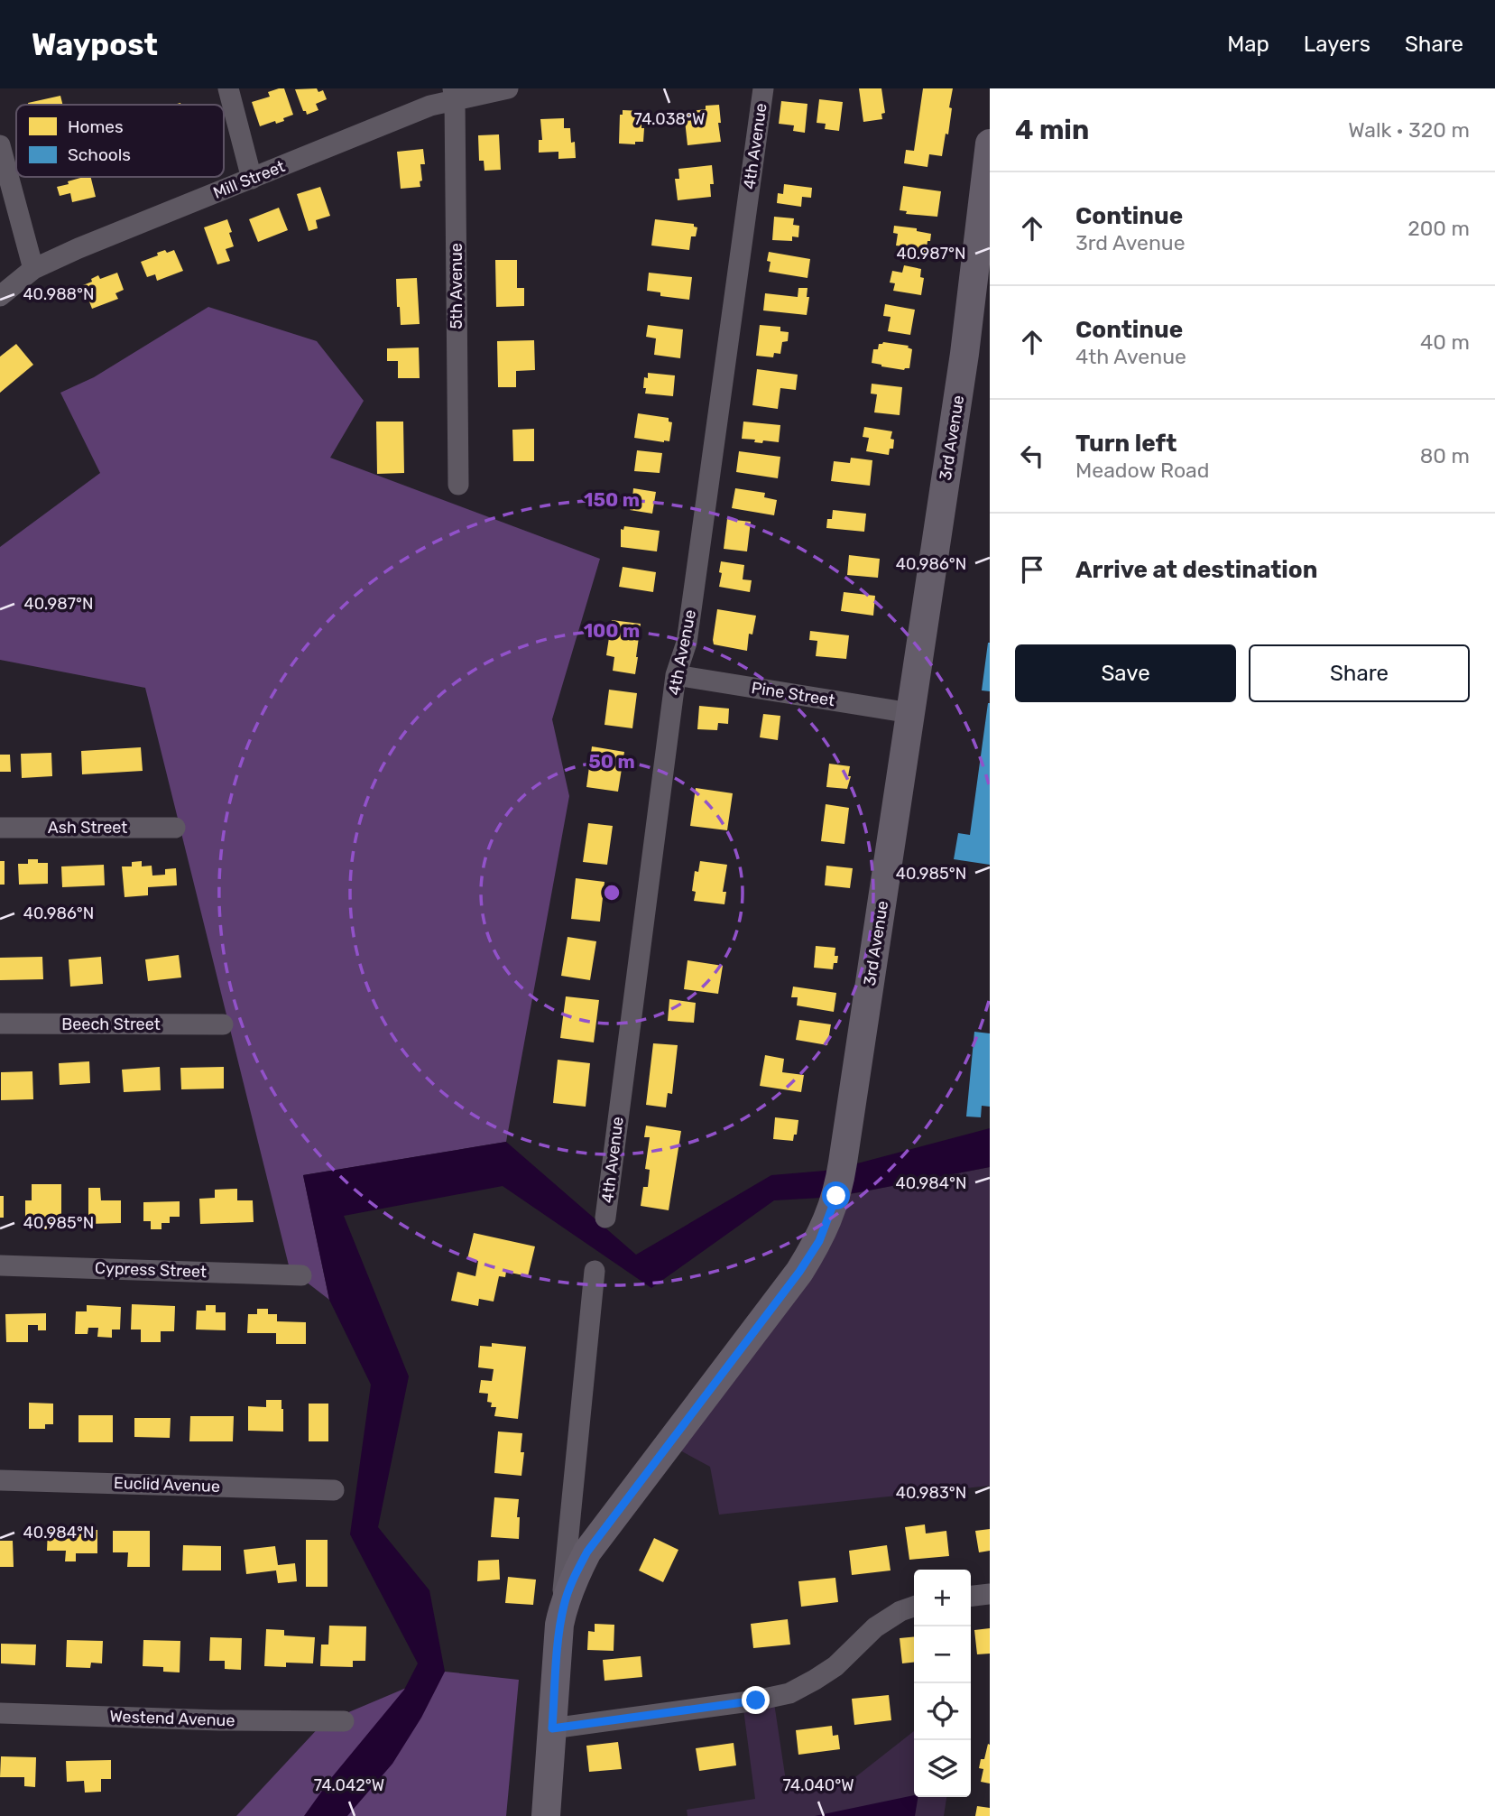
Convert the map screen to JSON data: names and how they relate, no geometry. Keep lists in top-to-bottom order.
{
  "streets": {
    "main road": ["3rd Avenue"],
    "street": [
      "4th Avenue",
      "Mill Street",
      "5th Avenue",
      "Pine Street",
      "Ash Street",
      "Beech Street",
      "Cypress Street",
      "Euclid Avenue",
      "Westend Avenue"
    ]
  },
  "crossings": [
    ["4th Avenue", "Pine Street"],
    ["Mill Street", "5th Avenue"],
    ["3rd Avenue", "Pine Street"]
  ],
  "legend": ["Homes", "Schools"],
  "page": {
    "header": "Waypost",
    "nav": ["Map", "Layers", "Share"],
    "heading": ["4 min", "Walk · 320 m"],
    "list": [
      ["Continue", "3rd Avenue", "200 m"],
      ["Continue", "4th Avenue", "40 m"],
      ["Turn left", "Meadow Road", "80 m"],
      "Arrive at destination"
    ],
    "buttons": ["Save", "Share"],
    "map_buttons": ["+", "−"]
  },
  "coordinates": [
    "74.038°W",
    "40.987°N",
    "40.988°N",
    "40.986°N",
    "40.985°N",
    "40.984°N",
    "40.983°N",
    "74.042°W",
    "74.040°W"
  ],
  "rings": ["150 m", "100 m", "50 m"]
}
